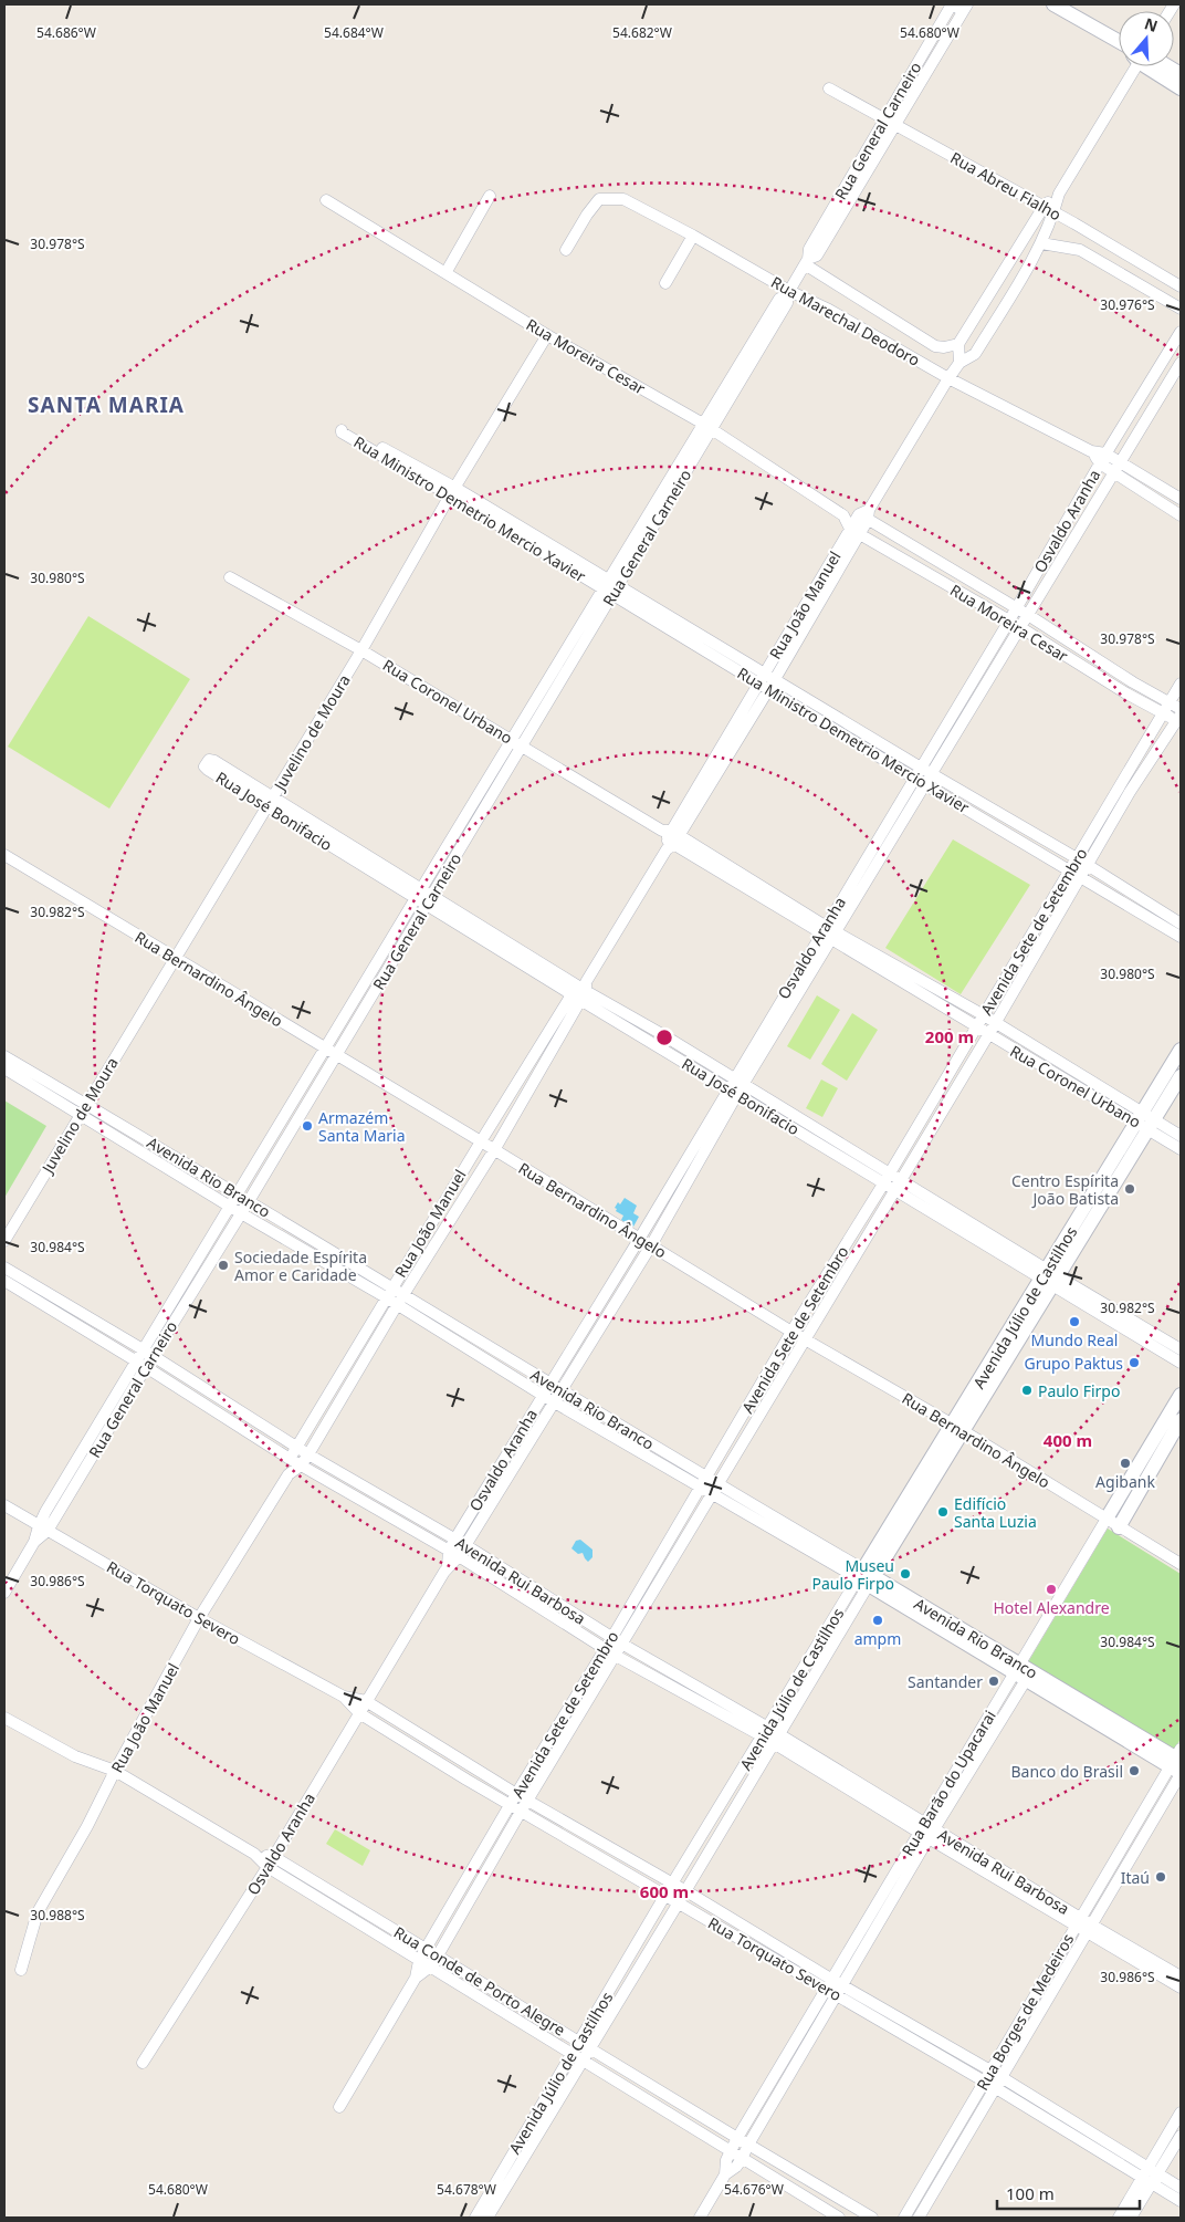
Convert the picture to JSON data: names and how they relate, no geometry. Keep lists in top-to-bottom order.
{
  "streets": {
    "street": [
      "Rua General Carneiro",
      "Rua Abreu Fialho",
      "Rua Marechal Deodoro",
      "Rua Moreira Cesar",
      "Rua Ministro Demetrio Mercio Xavier",
      "Osvaldo Aranha",
      "Rua João Manuel",
      "Rua Coronel Urbano",
      "Juvelino de Moura",
      "Rua José Bonifacio",
      "Avenida Sete de Setembro",
      "Rua Bernardino Ângelo",
      "Avenida Rio Branco",
      "Avenida Júlio de Castilhos",
      "Avenida Rui Barbosa",
      "Rua Torquato Severo",
      "Rua Barão do Upacarai",
      "Rua Conde de Porto Alegre",
      "Rua Borges de Medeiros"
    ]
  },
  "crossings": [
    ["Rua General Carneiro", "Rua Abreu Fialho"],
    ["Rua General Carneiro", "Rua Marechal Deodoro"],
    ["Rua General Carneiro", "Rua Moreira Cesar"],
    ["Rua General Carneiro", "Rua Ministro Demetrio Mercio Xavier"],
    ["Rua General Carneiro", "Rua Coronel Urbano"],
    ["Rua General Carneiro", "Rua José Bonifacio"],
    ["Rua General Carneiro", "Rua Bernardino Ângelo"],
    ["Rua General Carneiro", "Avenida Rio Branco"],
    ["Rua General Carneiro", "Avenida Rui Barbosa"],
    ["Rua General Carneiro", "Rua Torquato Severo"],
    ["Rua Abreu Fialho", "Rua João Manuel"],
    ["Rua Marechal Deodoro", "Osvaldo Aranha"],
    ["Rua Marechal Deodoro", "Rua João Manuel"],
    ["Rua Moreira Cesar", "Osvaldo Aranha"],
    ["Rua Moreira Cesar", "Rua João Manuel"],
    ["Rua Moreira Cesar", "Juvelino de Moura"],
    ["Rua Moreira Cesar", "Avenida Sete de Setembro"],
    ["Rua Ministro Demetrio Mercio Xavier", "Osvaldo Aranha"],
    ["Rua Ministro Demetrio Mercio Xavier", "Rua João Manuel"],
    ["Rua Ministro Demetrio Mercio Xavier", "Juvelino de Moura"],
    ["Rua Ministro Demetrio Mercio Xavier", "Avenida Sete de Setembro"],
    ["Osvaldo Aranha", "Rua Coronel Urbano"],
    ["Osvaldo Aranha", "Rua José Bonifacio"],
    ["Osvaldo Aranha", "Rua Bernardino Ângelo"],
    ["Osvaldo Aranha", "Avenida Rio Branco"],
    ["Osvaldo Aranha", "Avenida Rui Barbosa"],
    ["Osvaldo Aranha", "Rua Torquato Severo"],
    ["Osvaldo Aranha", "Rua Conde de Porto Alegre"],
    ["Rua João Manuel", "Rua Coronel Urbano"],
    ["Rua João Manuel", "Rua José Bonifacio"],
    ["Rua João Manuel", "Rua Bernardino Ângelo"],
    ["Rua João Manuel", "Avenida Rio Branco"],
    ["Rua João Manuel", "Avenida Rui Barbosa"],
    ["Rua João Manuel", "Rua Torquato Severo"],
    ["Rua João Manuel", "Rua Conde de Porto Alegre"],
    ["Rua Coronel Urbano", "Juvelino de Moura"],
    ["Rua Coronel Urbano", "Avenida Sete de Setembro"],
    ["Rua Coronel Urbano", "Avenida Júlio de Castilhos"],
    ["Juvelino de Moura", "Rua José Bonifacio"],
    ["Juvelino de Moura", "Rua Bernardino Ângelo"],
    ["Juvelino de Moura", "Avenida Rio Branco"],
    ["Rua José Bonifacio", "Avenida Sete de Setembro"],
    ["Rua José Bonifacio", "Avenida Júlio de Castilhos"],
    ["Avenida Sete de Setembro", "Rua Bernardino Ângelo"],
    ["Avenida Sete de Setembro", "Avenida Rio Branco"],
    ["Avenida Sete de Setembro", "Avenida Rui Barbosa"],
    ["Avenida Sete de Setembro", "Rua Torquato Severo"],
    ["Avenida Sete de Setembro", "Rua Conde de Porto Alegre"],
    ["Rua Bernardino Ângelo", "Avenida Júlio de Castilhos"],
    ["Rua Bernardino Ângelo", "Rua Barão do Upacarai"],
    ["Avenida Rio Branco", "Avenida Júlio de Castilhos"],
    ["Avenida Rio Branco", "Rua Barão do Upacarai"],
    ["Avenida Rio Branco", "Rua Borges de Medeiros"],
    ["Avenida Júlio de Castilhos", "Avenida Rui Barbosa"],
    ["Avenida Júlio de Castilhos", "Rua Torquato Severo"],
    ["Avenida Júlio de Castilhos", "Rua Conde de Porto Alegre"],
    ["Avenida Rui Barbosa", "Rua Barão do Upacarai"],
    ["Avenida Rui Barbosa", "Rua Borges de Medeiros"],
    ["Rua Torquato Severo", "Rua Barão do Upacarai"],
    ["Rua Torquato Severo", "Rua Borges de Medeiros"],
    ["Rua Barão do Upacarai", "Rua Conde de Porto Alegre"]
  ],
  "districts": ["SANTA MARIA"],
  "places": [
    "Armazém Santa Maria",
    "Centro Espírita João Batista",
    "Sociedade Espírita Amor e Caridade",
    "Mundo Real",
    "Grupo Paktus",
    "Paulo Firpo",
    "Agibank",
    "Edifício Santa Luzia",
    "Museu Paulo Firpo",
    "Hotel Alexandre",
    "ampm",
    "Santander",
    "Banco do Brasil",
    "Itaú"
  ],
  "scale_bar": "100 m",
  "north": "top",
  "coordinates": [
    "54.686°W",
    "54.684°W",
    "54.682°W",
    "54.680°W",
    "30.978°S",
    "30.976°S",
    "30.980°S",
    "30.982°S",
    "30.984°S",
    "30.986°S",
    "30.988°S",
    "54.678°W",
    "54.676°W"
  ],
  "rings": ["200 m", "400 m", "600 m"]
}
